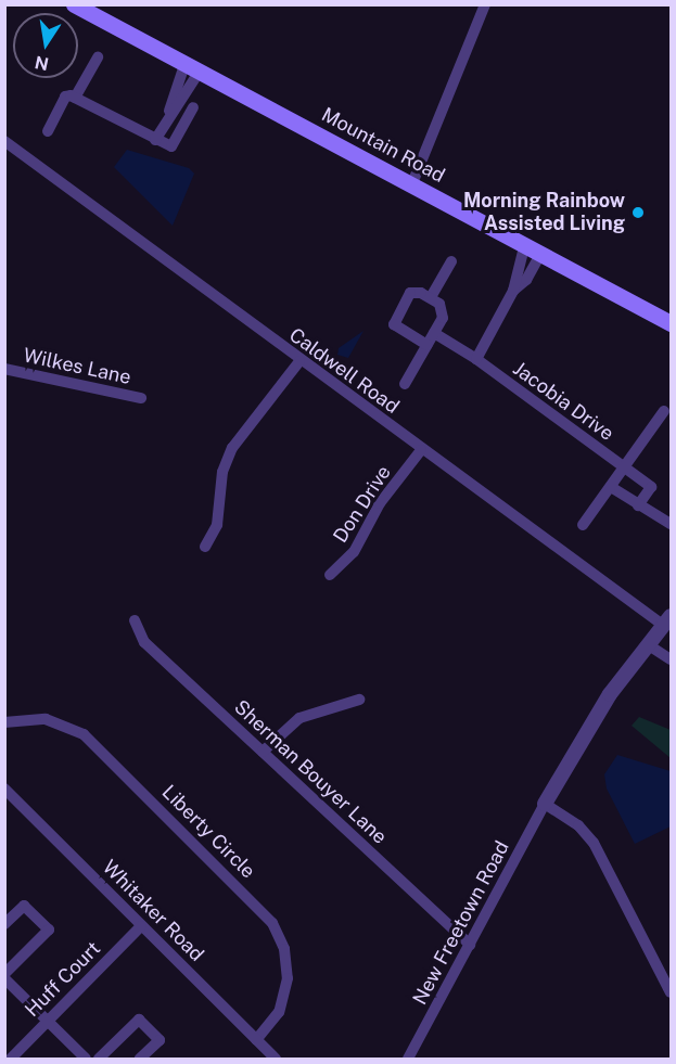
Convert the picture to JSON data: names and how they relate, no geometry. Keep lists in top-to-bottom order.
{
  "streets": {
    "main road": ["Mountain Road"],
    "street": [
      "Wilkes Lane",
      "Caldwell Road",
      "Jacobia Drive",
      "Don Drive",
      "Sherman Bouyer Lane",
      "Liberty Circle",
      "Whitaker Road",
      "New Freetown Road",
      "Huff Court"
    ]
  },
  "crossings": [
    ["Caldwell Road", "Don Drive"],
    ["Sherman Bouyer Lane", "New Freetown Road"],
    ["Liberty Circle", "Whitaker Road"],
    ["Whitaker Road", "Huff Court"]
  ],
  "places": ["Morning Rainbow Assisted Living"],
  "north": "bottom"
}
